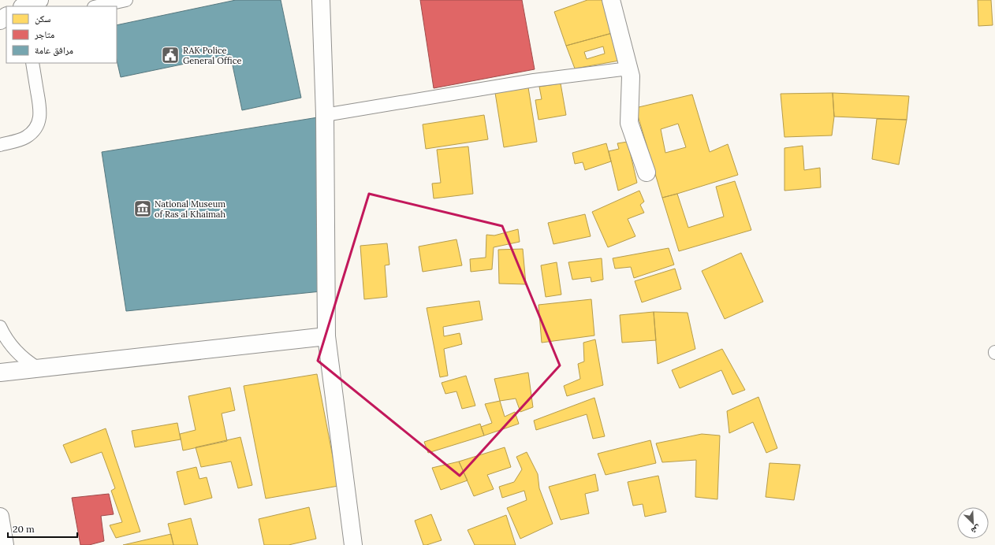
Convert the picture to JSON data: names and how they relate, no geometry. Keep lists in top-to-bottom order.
{
  "places": {
    "public building": ["RAK Police General Office"],
    "museum": ["National Museum of Ras al Khaimah"]
  },
  "legend": ["سكن", "متاجر", "مرافق عامة"],
  "scale_bar": "20 m",
  "north": "bottom right"
}
